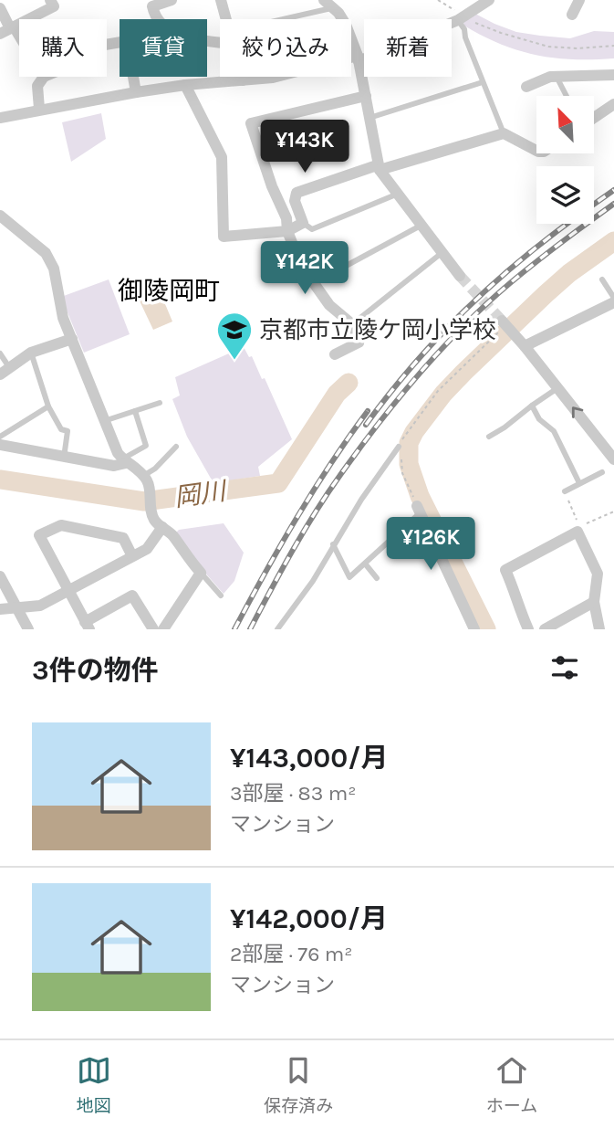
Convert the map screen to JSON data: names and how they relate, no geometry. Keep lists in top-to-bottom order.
{
  "districts": ["御陵岡町"],
  "water": ["岡川"],
  "places": {
    "school or university": ["京都市立陵ケ岡小学校"]
  },
  "north": "top left",
  "page": {
    "chip": [
      "購入",
      "賃貸",
      "絞り込み",
      "新着"
    ],
    "price": ["¥143K", "¥142K", "¥126K"],
    "heading": "3件の物件",
    "list": [
      {
        "name": "¥143,000/月",
        "note": "3部屋 · 83 m² · マンション"
      },
      {
        "name": "¥142,000/月",
        "note": "2部屋 · 76 m² · マンション"
      }
    ],
    "tabs": ["地図", "保存済み", "ホーム"]
  }
}
